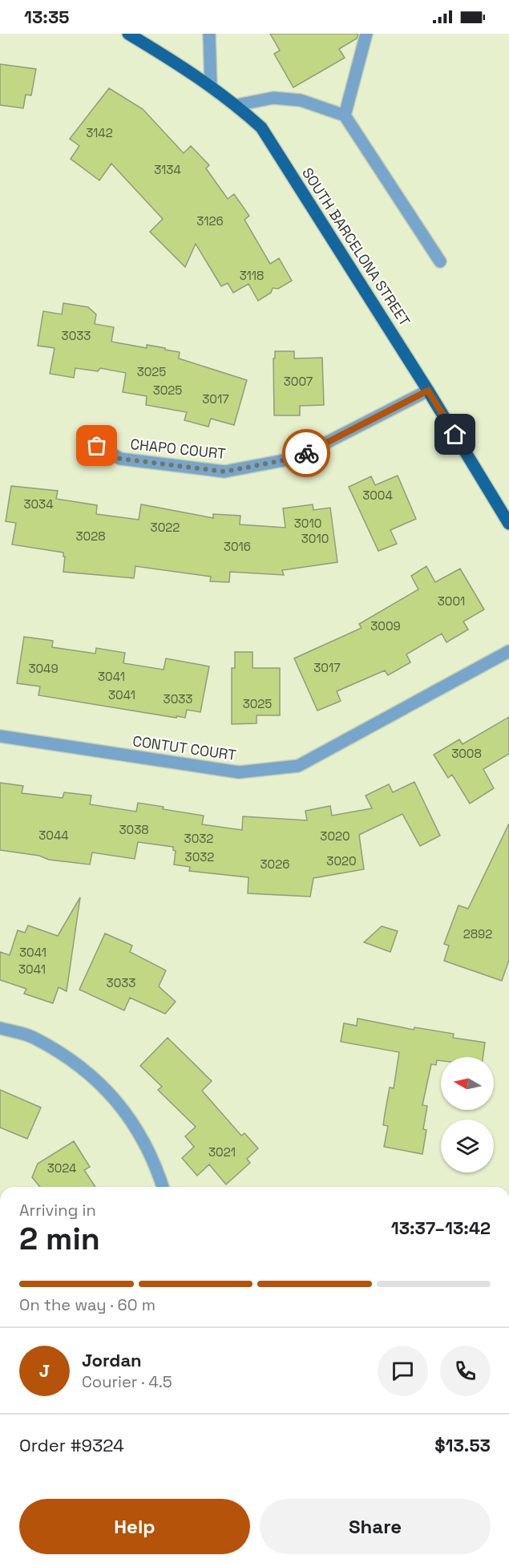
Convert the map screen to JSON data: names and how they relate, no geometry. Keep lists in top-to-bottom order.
{
  "streets": {
    "main road": ["SOUTH BARCELONA STREET"],
    "street": ["CHAPO COURT", "CONTUT COURT"]
  },
  "crossings": [
    ["SOUTH BARCELONA STREET", "CHAPO COURT"]
  ],
  "house_numbers": [
    "3142",
    "3134",
    "3126",
    "3118",
    "3033",
    "3025",
    "3007",
    "3025",
    "3017",
    "3004",
    "3034",
    "3010",
    "3022",
    "3028",
    "3010",
    "3016",
    "3001",
    "3009",
    "3017",
    "3049",
    "3041",
    "3041",
    "3033",
    "3025",
    "3008",
    "3038",
    "3044",
    "3020",
    "3032",
    "3032",
    "3020",
    "3026",
    "2892",
    "3041",
    "3041",
    "3033",
    "3021",
    "3024"
  ],
  "north": "left",
  "page": {
    "status": "13:35",
    "heading": ["2 min", "Arriving in", "13:37–13:42"],
    "panel": [
      "Jordan",
      "Courier · 4.5",
      "Order #9324",
      "$13.53"
    ],
    "bar": "On the way · 60 m",
    "round": "J",
    "buttons": ["Help", "Share"]
  }
}
